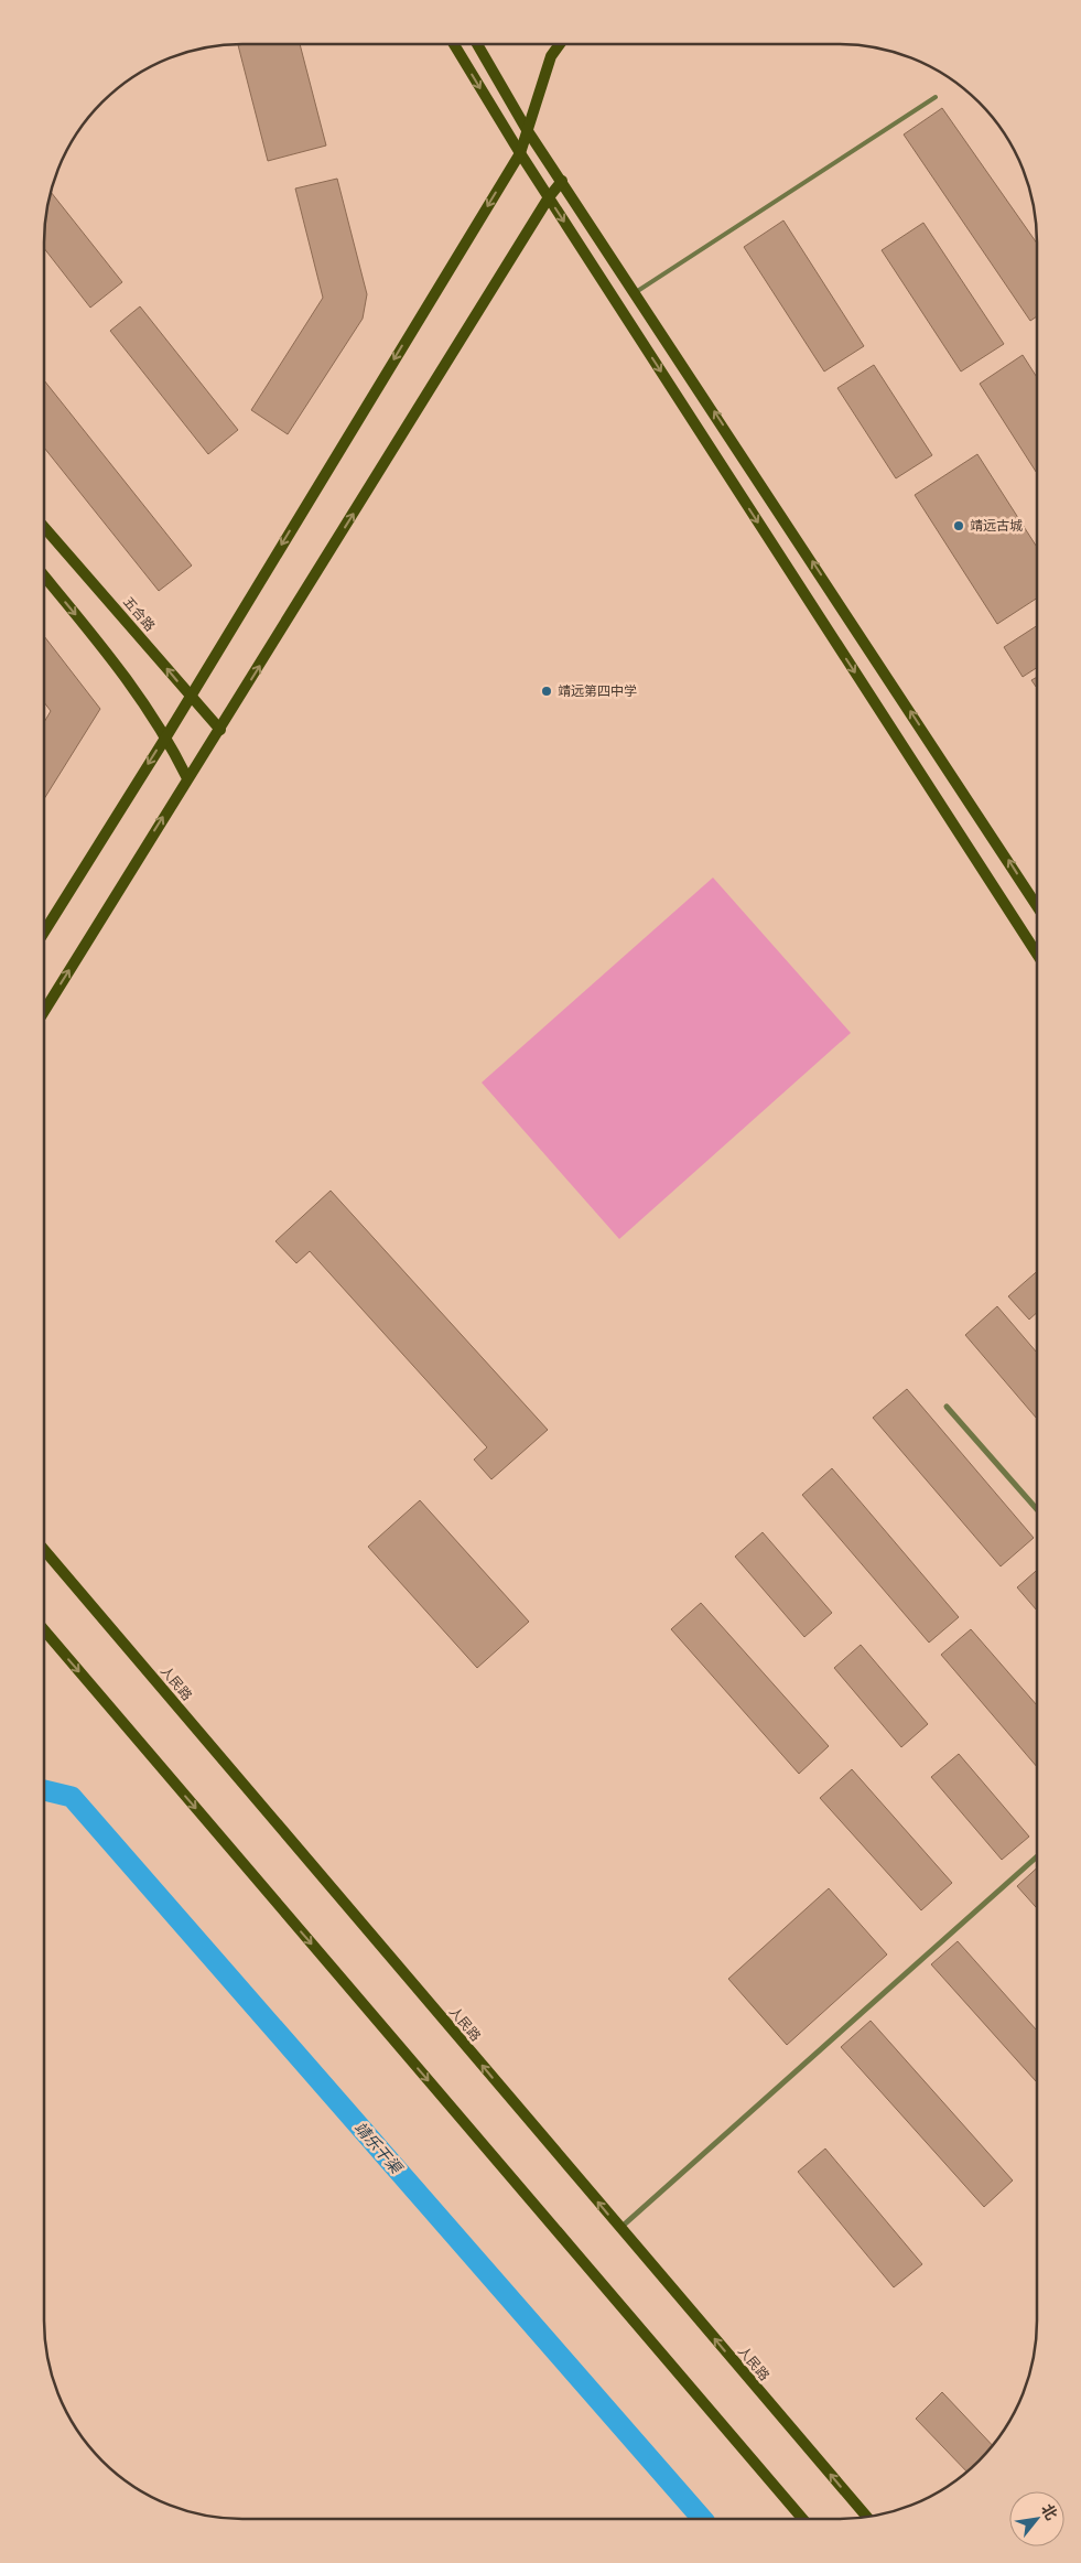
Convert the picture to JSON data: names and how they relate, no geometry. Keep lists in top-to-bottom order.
{
  "streets": {
    "main road": ["五合路", "人民路"]
  },
  "water": ["靖乐干渠"],
  "places": ["靖远古城", "靖远第四中学"],
  "north": "top right"
}
